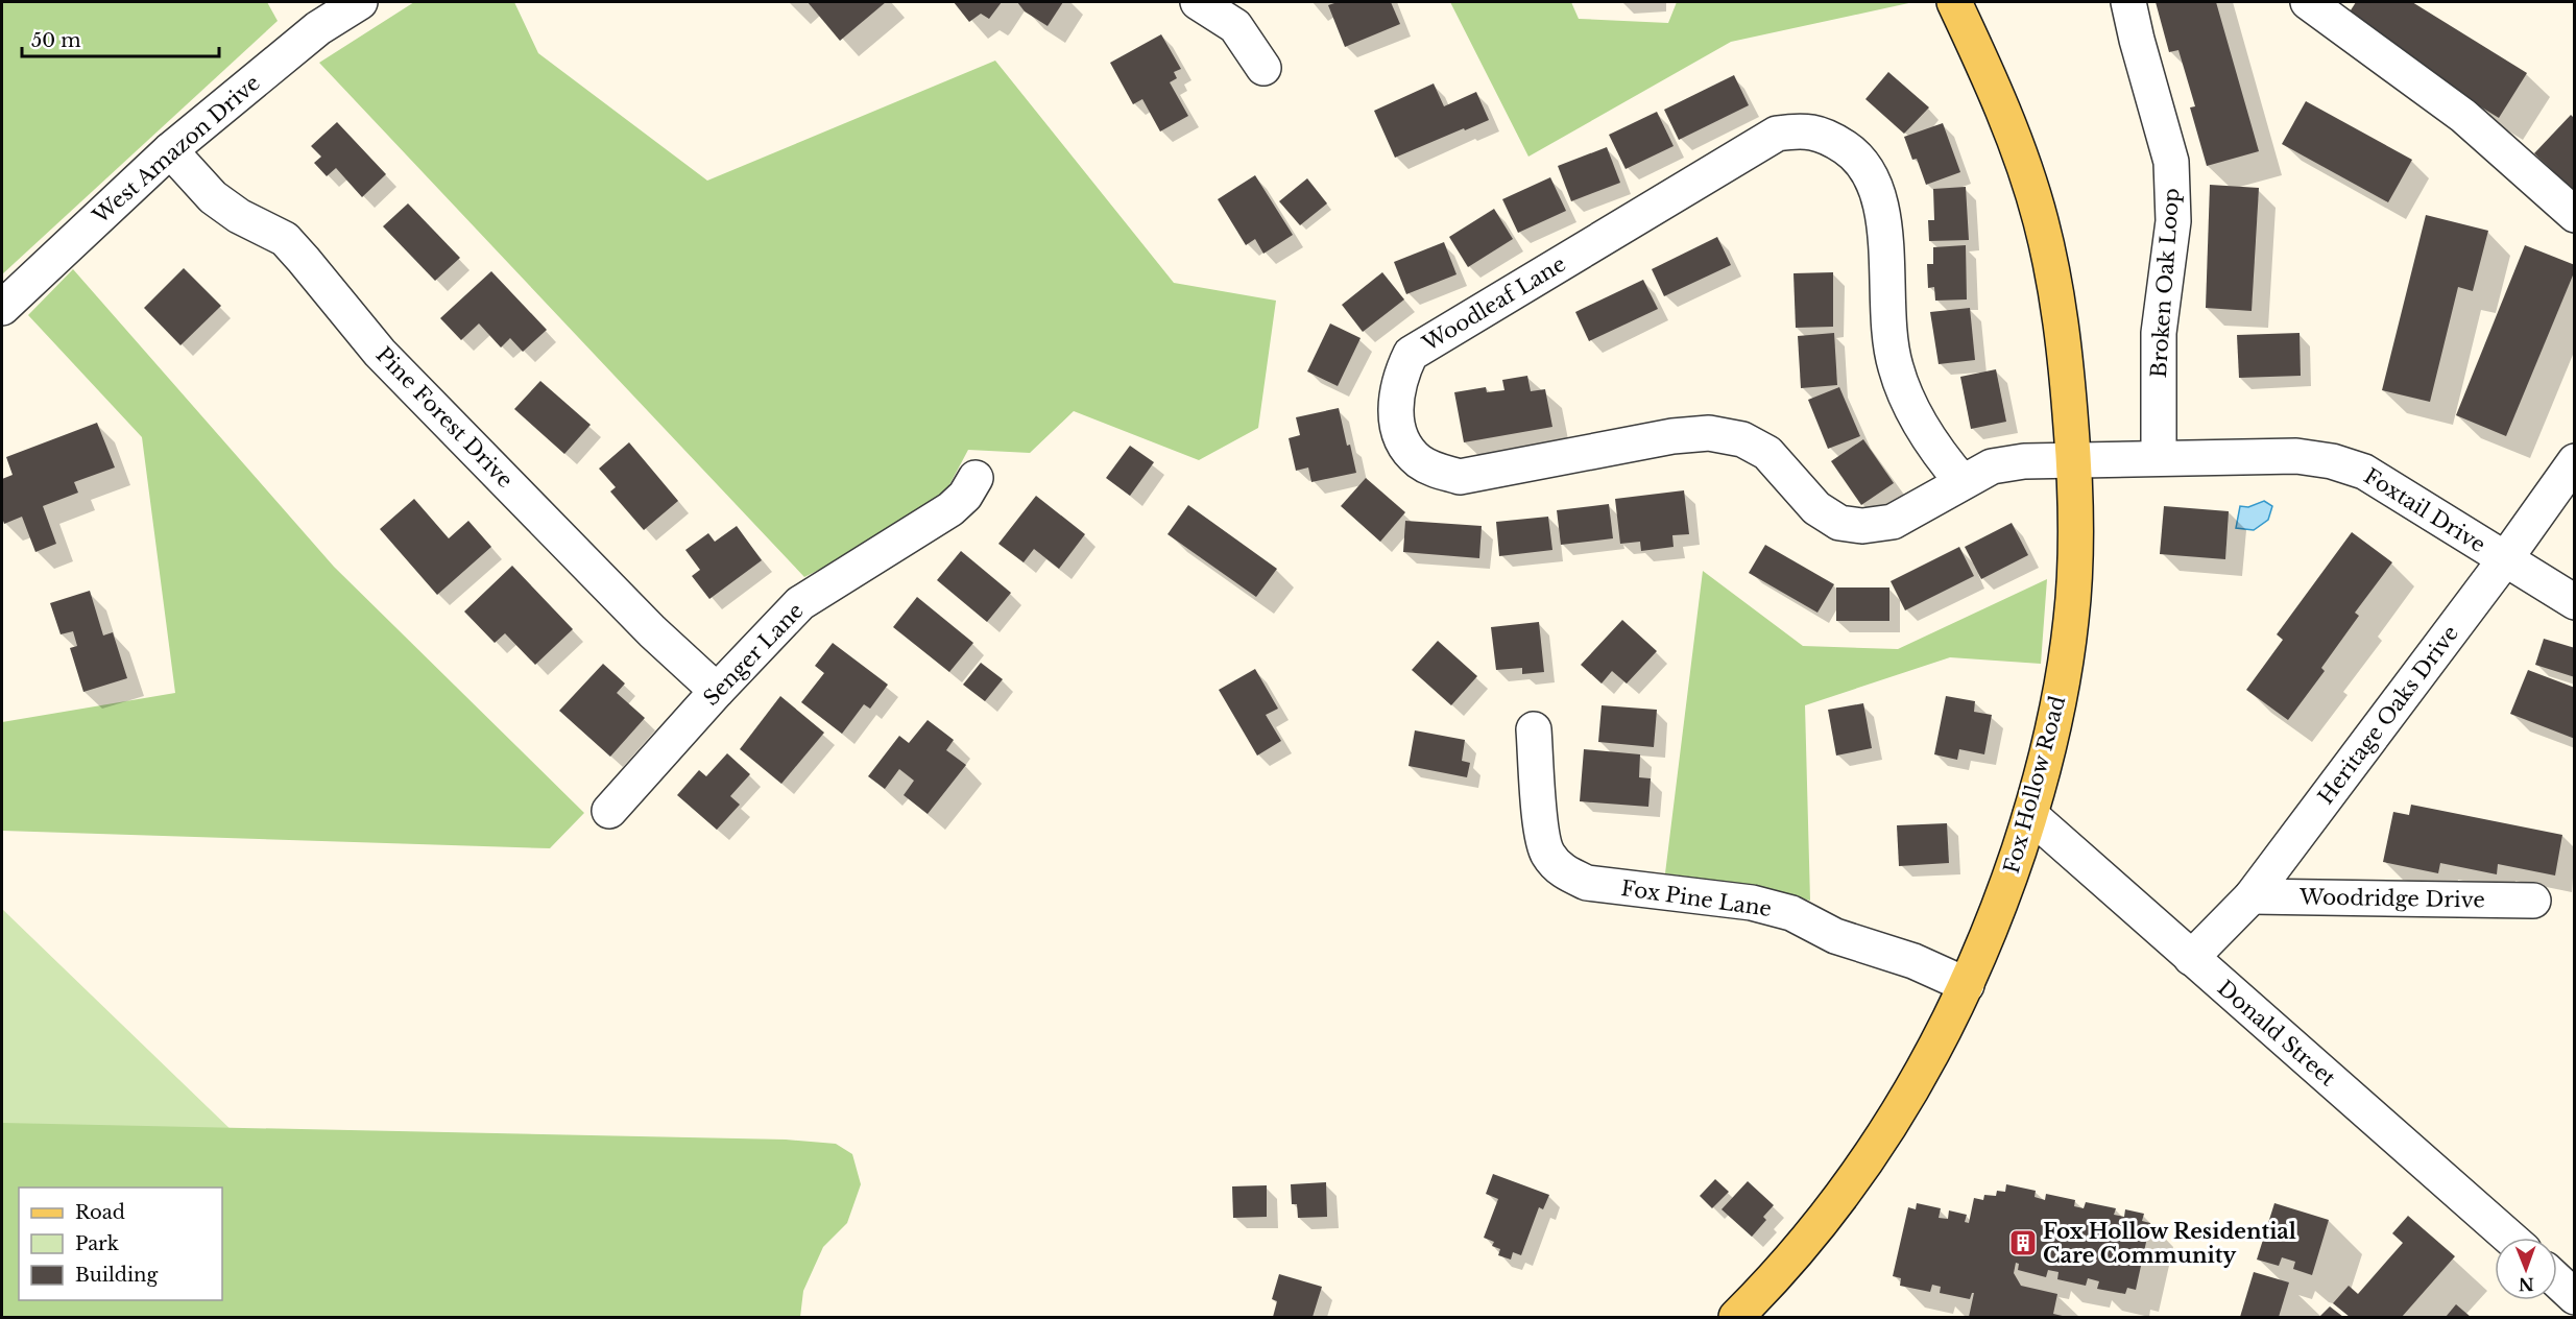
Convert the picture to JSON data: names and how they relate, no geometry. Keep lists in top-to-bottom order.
{
  "streets": {
    "main road": ["Fox Hollow Road"],
    "street": [
      "West Amazon Drive",
      "Broken Oak Loop",
      "Woodleaf Lane",
      "Pine Forest Drive",
      "Foxtail Drive",
      "Senger Lane",
      "Heritage Oaks Drive",
      "Fox Pine Lane",
      "Woodridge Drive",
      "Donald Street"
    ]
  },
  "crossings": [
    ["West Amazon Drive", "Pine Forest Drive"],
    ["Broken Oak Loop", "Foxtail Drive"],
    ["Woodleaf Lane", "Foxtail Drive"],
    ["Woodleaf Lane", "Fox Hollow Road"],
    ["Pine Forest Drive", "Senger Lane"],
    ["Foxtail Drive", "Heritage Oaks Drive"],
    ["Foxtail Drive", "Fox Hollow Road"],
    ["Heritage Oaks Drive", "Woodridge Drive"],
    ["Heritage Oaks Drive", "Donald Street"],
    ["Fox Hollow Road", "Fox Pine Lane"],
    ["Fox Hollow Road", "Donald Street"]
  ],
  "places": {
    "building": ["Fox Hollow Residential Care Community"]
  },
  "legend": ["Road", "Park", "Building"],
  "scale_bar": "50 m",
  "north": "bottom"
}
